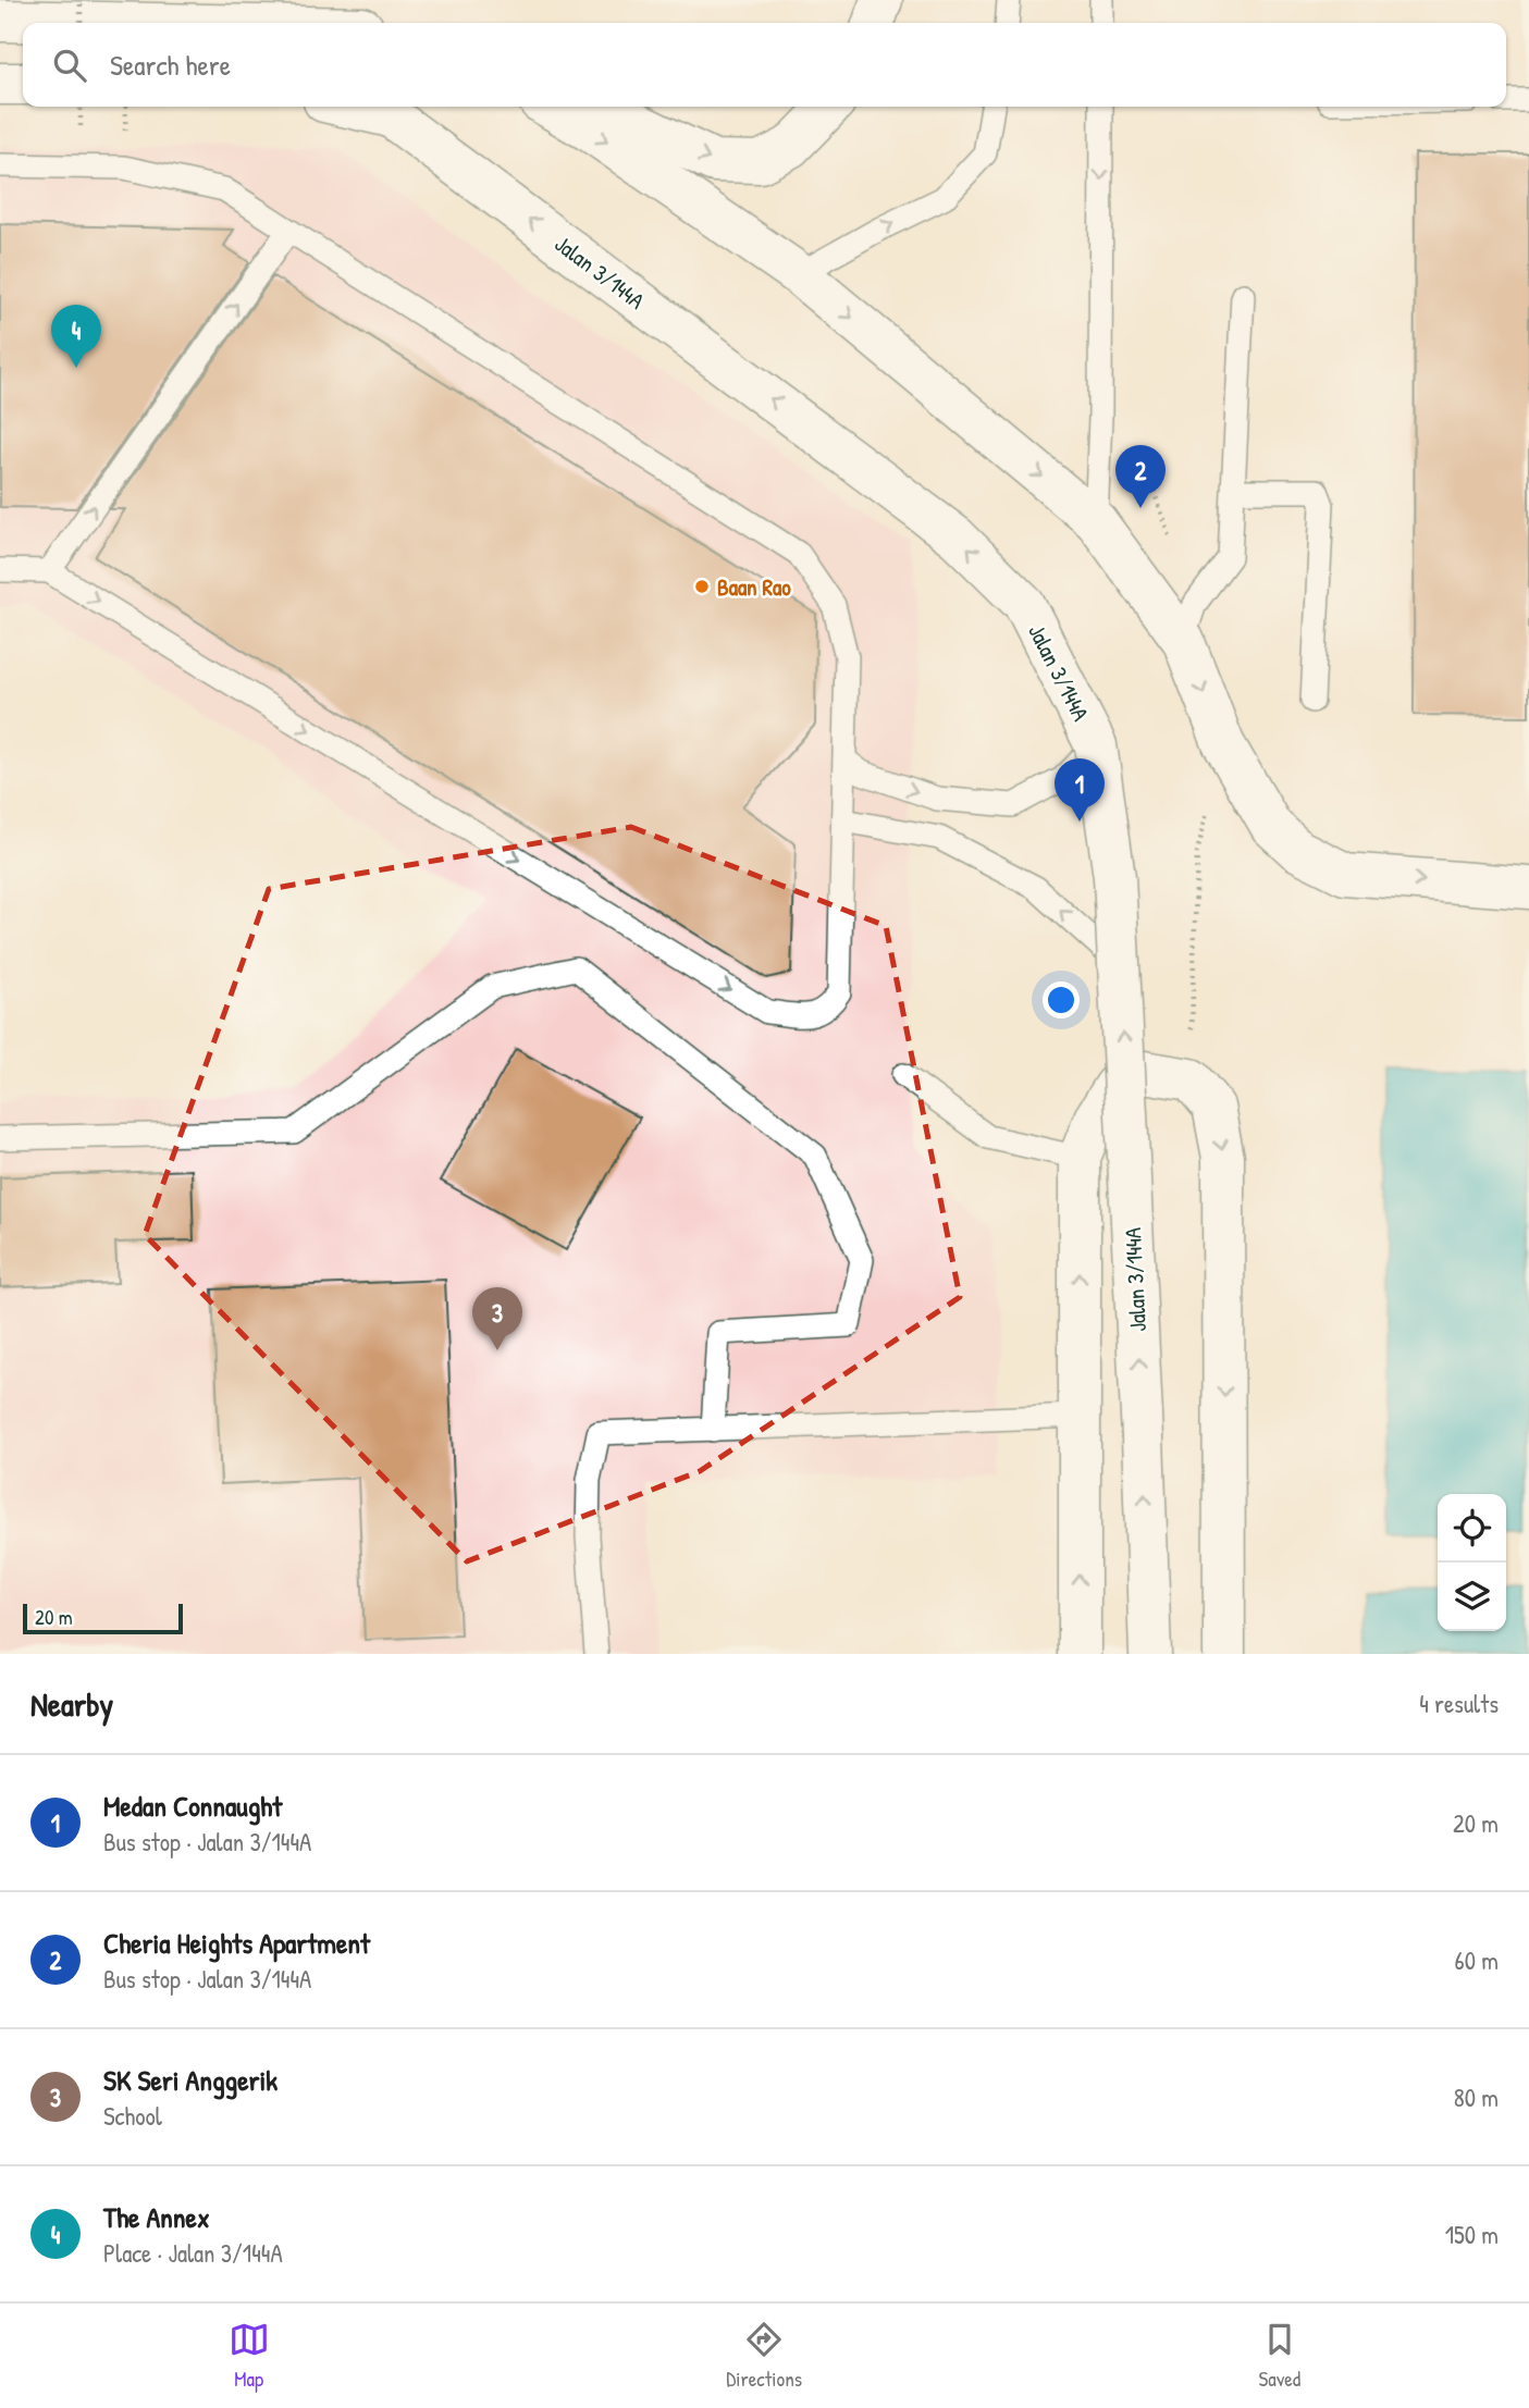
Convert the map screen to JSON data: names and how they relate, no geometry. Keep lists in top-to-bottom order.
{
  "streets": {
    "street": ["Jalan 3/144A"]
  },
  "places": ["Baan Rao"],
  "scale_bar": "20 m",
  "page": {
    "search": "Search here",
    "pins": [
      "4",
      "2",
      "1",
      "3"
    ],
    "scale": "20 m",
    "heading": ["Nearby", "4 results"],
    "list": [
      {
        "mark": "1",
        "name": "Medan Connaught",
        "note": "Bus stop · Jalan 3/144A",
        "value": "20 m"
      },
      {
        "mark": "2",
        "name": "Cheria Heights Apartment",
        "note": "Bus stop · Jalan 3/144A",
        "value": "60 m"
      },
      {
        "mark": "3",
        "name": "SK Seri Anggerik",
        "note": "School",
        "value": "80 m"
      },
      {
        "mark": "4",
        "name": "The Annex",
        "note": "Place · Jalan 3/144A",
        "value": "150 m"
      }
    ],
    "nav": ["Map", "Directions", "Saved"]
  }
}
